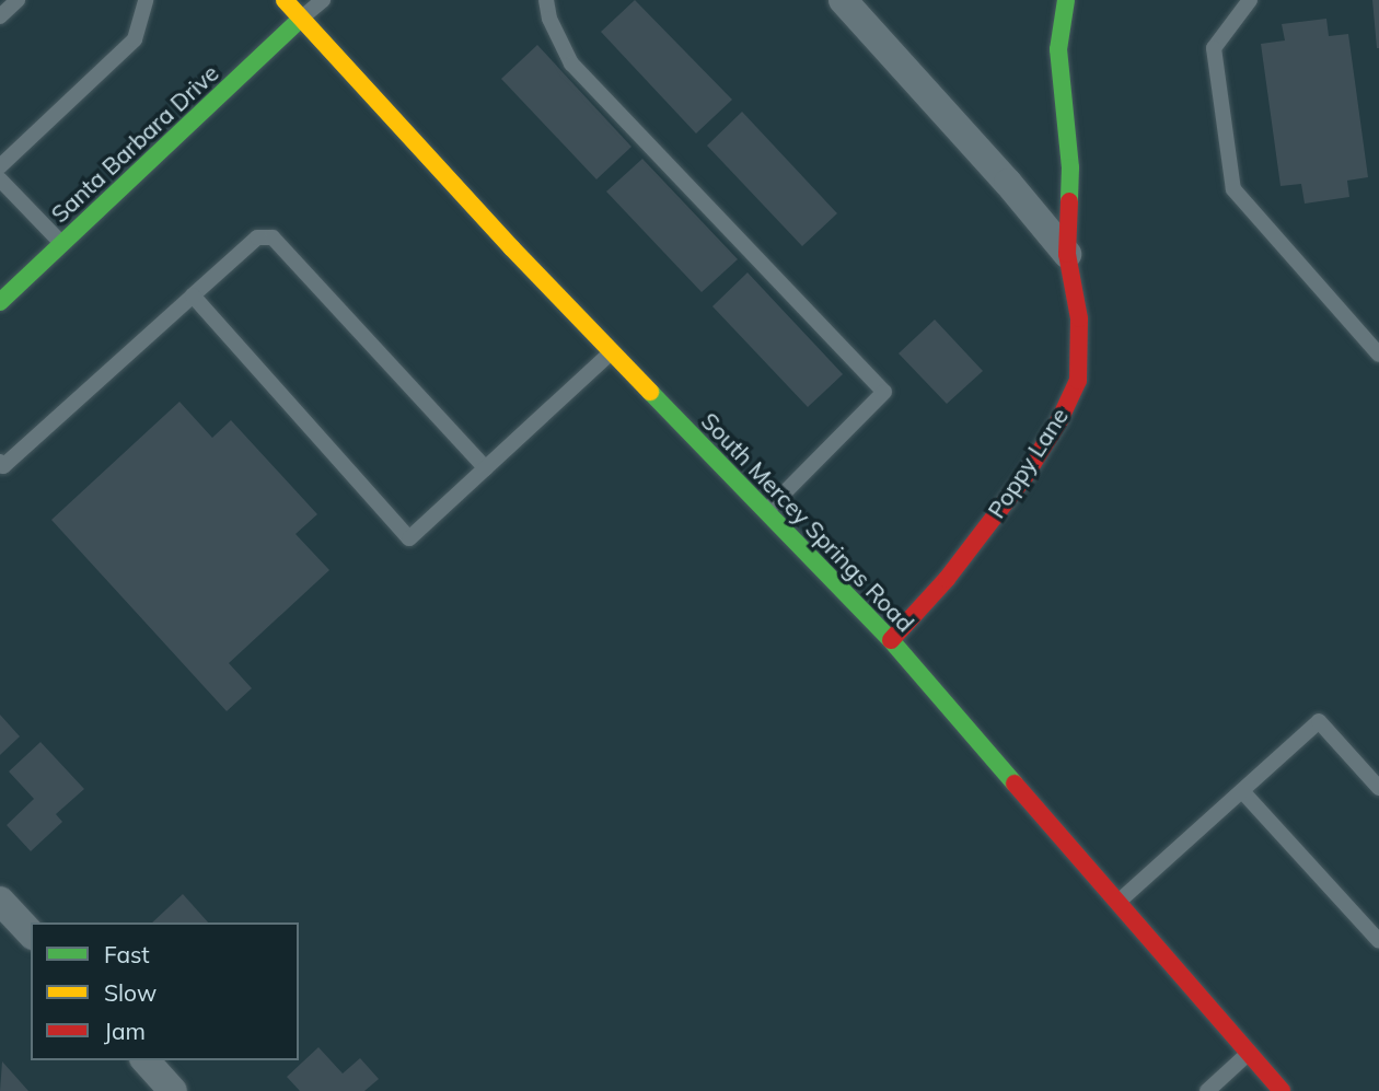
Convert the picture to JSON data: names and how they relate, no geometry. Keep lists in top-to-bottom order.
{
  "streets": {
    "main road": ["Santa Barbara Drive", "Poppy Lane", "South Mercey Springs Road"]
  },
  "crossings": [
    ["Santa Barbara Drive", "South Mercey Springs Road"],
    ["Poppy Lane", "South Mercey Springs Road"]
  ],
  "legend": ["Fast", "Slow", "Jam"]
}
